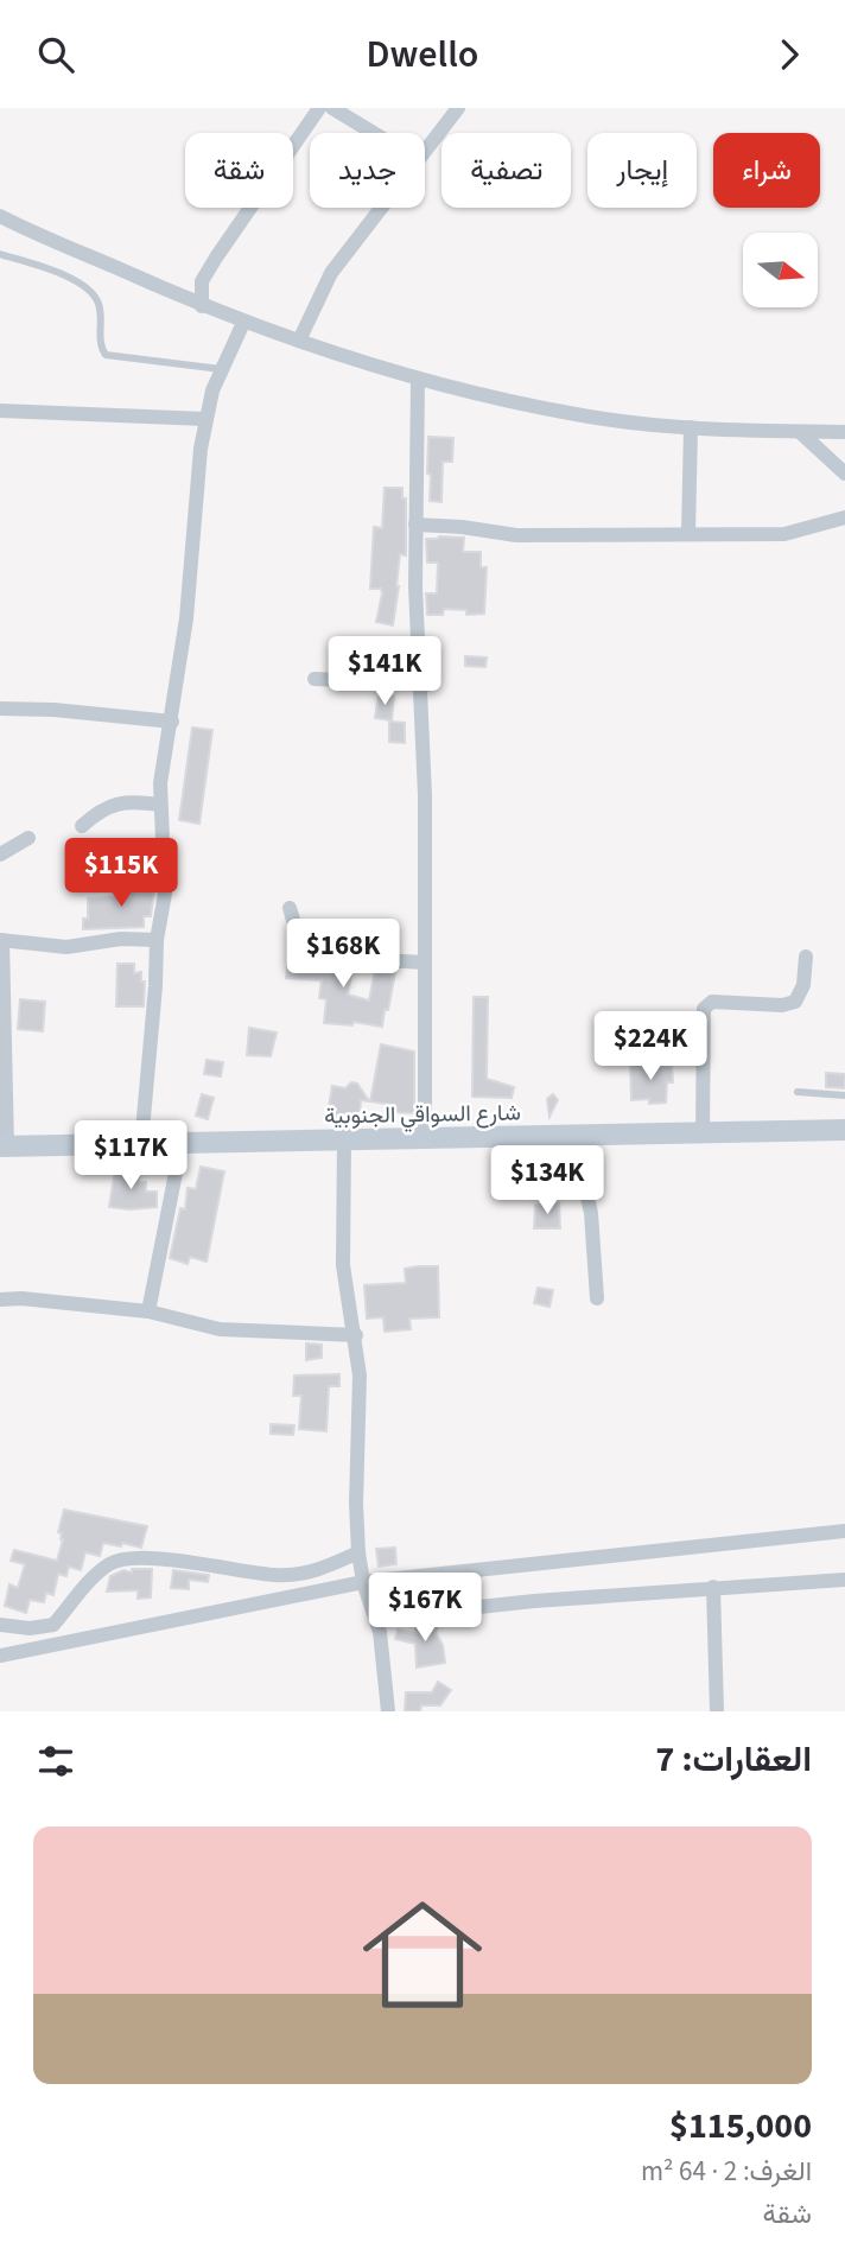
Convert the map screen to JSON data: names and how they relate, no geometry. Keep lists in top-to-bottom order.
{
  "streets": {
    "street": ["شارع السواقي الجنوبية"]
  },
  "north": "right",
  "page": {
    "header": "Dwello",
    "chip": [
      "شراء",
      "إيجار",
      "تصفية",
      "جديد",
      "شقة"
    ],
    "price": [
      "$141K",
      "$115K",
      "$168K",
      "$224K",
      "$117K",
      "$134K",
      "$167K"
    ],
    "heading": "العقارات: 7",
    "list": [
      {
        "name": "$115,000",
        "note": "الغرف: 2 · 64 m² · شقة"
      }
    ]
  }
}
